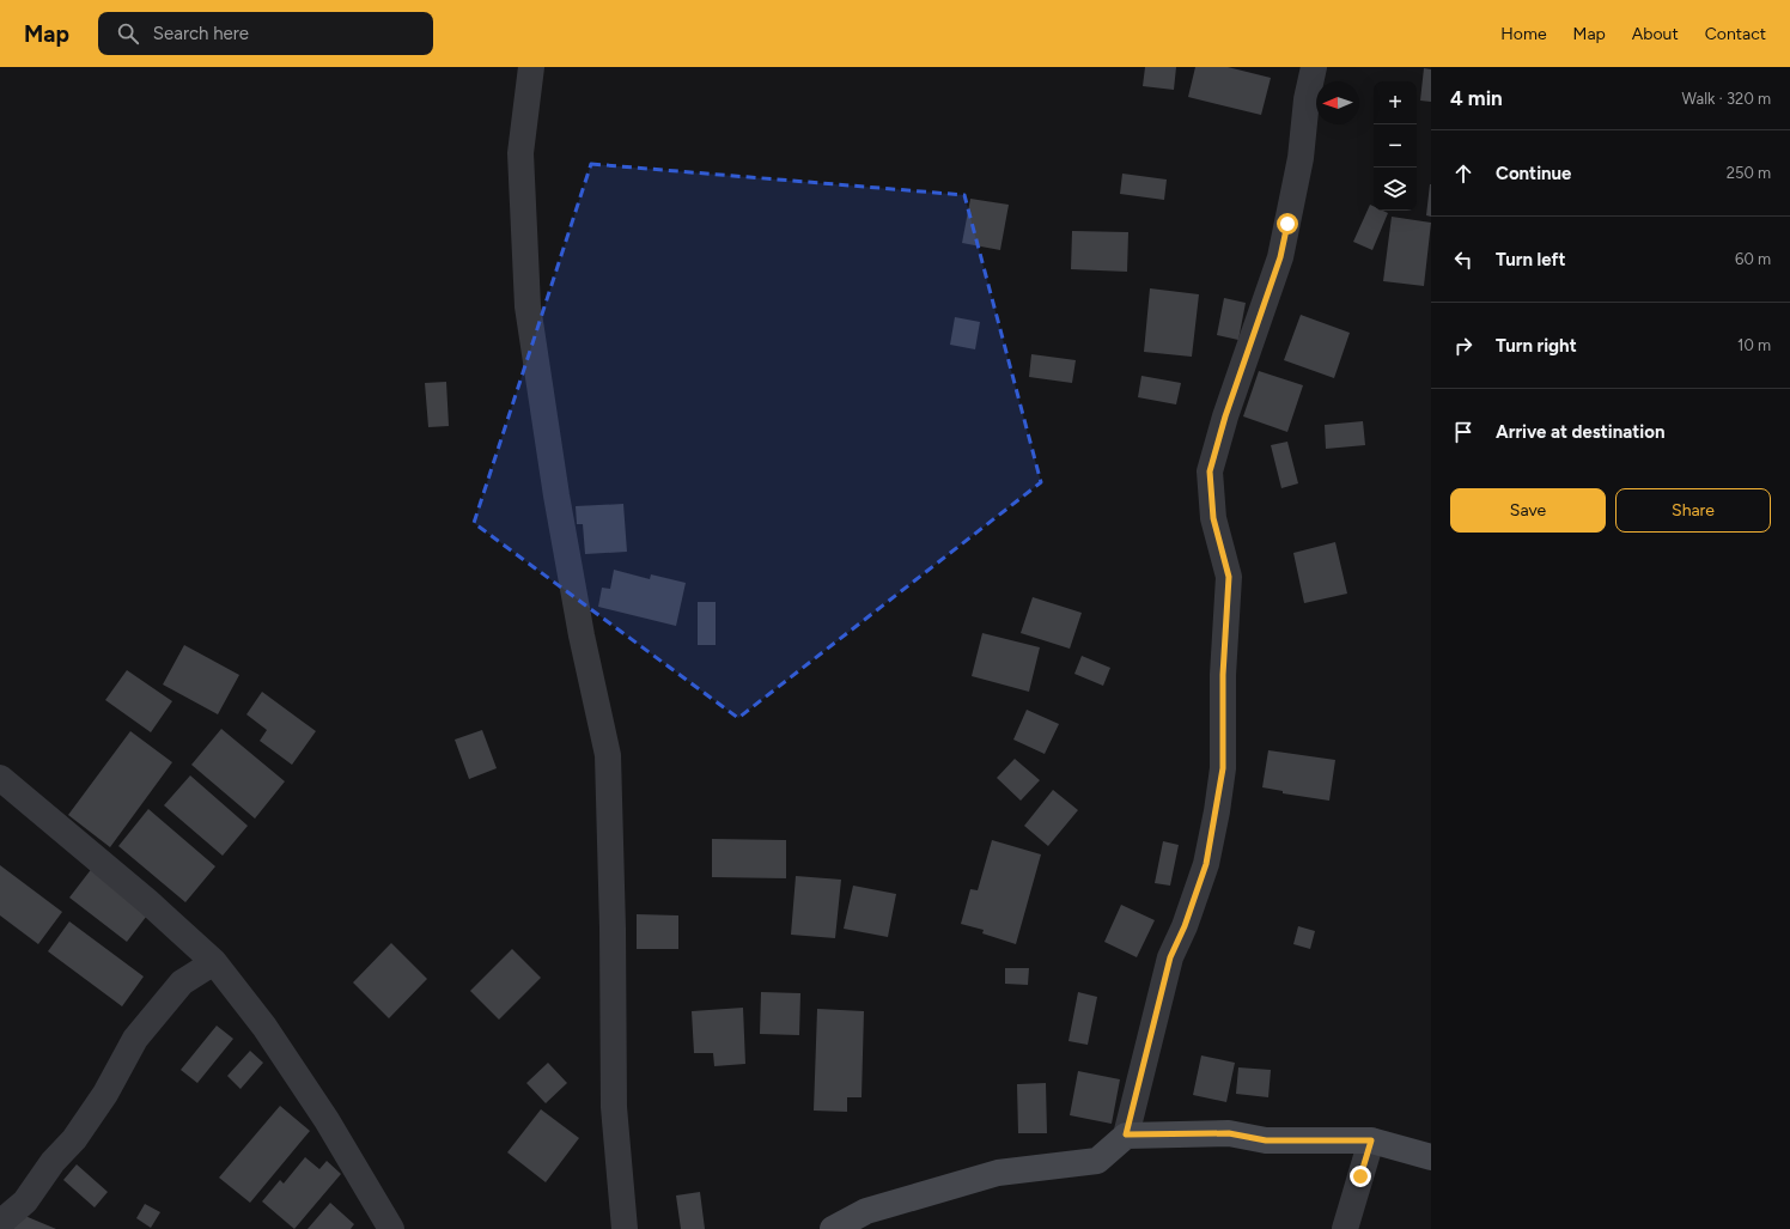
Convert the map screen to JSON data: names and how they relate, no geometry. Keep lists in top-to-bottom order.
{
  "north": "left",
  "page": {
    "header": "Map",
    "search": "Search here",
    "nav": [
      "Home",
      "Map",
      "About",
      "Contact"
    ],
    "heading": ["4 min", "Walk · 320 m"],
    "map_buttons": ["+", "−"],
    "list": [
      ["Continue", "250 m"],
      ["Turn left", "60 m"],
      ["Turn right", "10 m"],
      "Arrive at destination"
    ],
    "buttons": ["Save", "Share"]
  }
}
